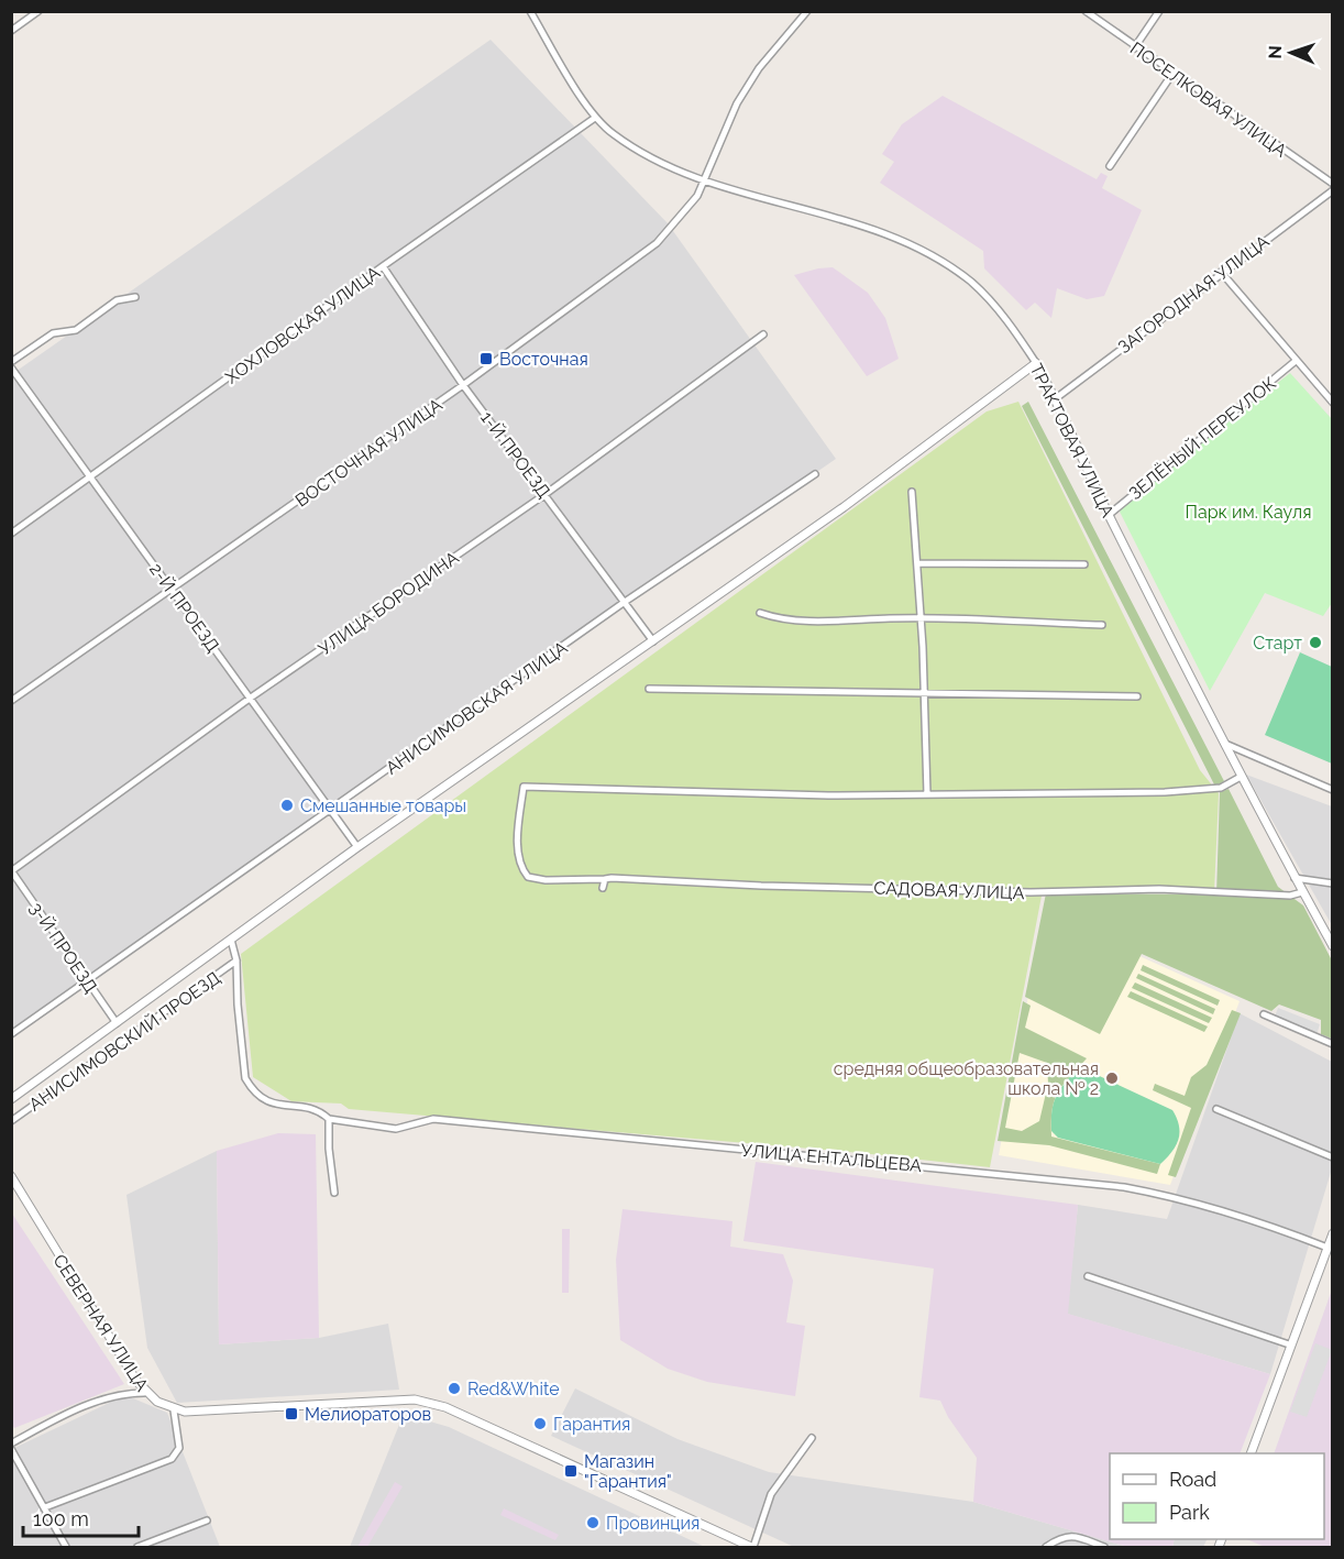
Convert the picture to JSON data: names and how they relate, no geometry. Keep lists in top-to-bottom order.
{
  "streets": {
    "street": [
      "ПОСЕЛКОВАЯ УЛИЦА",
      "ЗАГОРОДНАЯ УЛИЦА",
      "ХОХЛОВСКАЯ УЛИЦА",
      "ЗЕЛЁНЫЙ ПЕРЕУЛОК",
      "ТРАКТОВАЯ УЛИЦА",
      "ВОСТОЧНАЯ УЛИЦА",
      "1-Й ПРОЕЗД",
      "УЛИЦА БОРОДИНА",
      "2-Й ПРОЕЗД",
      "АНИСИМОВСКАЯ УЛИЦА",
      "САДОВАЯ УЛИЦА",
      "3-Й ПРОЕЗД",
      "АНИСИМОВСКИЙ ПРОЕЗД",
      "УЛИЦА ЕНТАЛЬЦЕВА",
      "СЕВЕРНАЯ УЛИЦА"
    ]
  },
  "crossings": [
    ["ЗАГОРОДНАЯ УЛИЦА", "ТРАКТОВАЯ УЛИЦА"],
    ["ХОХЛОВСКАЯ УЛИЦА", "ТРАКТОВАЯ УЛИЦА"],
    ["ХОХЛОВСКАЯ УЛИЦА", "1-Й ПРОЕЗД"],
    ["ХОХЛОВСКАЯ УЛИЦА", "2-Й ПРОЕЗД"],
    ["ЗЕЛЁНЫЙ ПЕРЕУЛОК", "ТРАКТОВАЯ УЛИЦА"],
    ["ТРАКТОВАЯ УЛИЦА", "ВОСТОЧНАЯ УЛИЦА"],
    ["ТРАКТОВАЯ УЛИЦА", "САДОВАЯ УЛИЦА"],
    ["ВОСТОЧНАЯ УЛИЦА", "1-Й ПРОЕЗД"],
    ["ВОСТОЧНАЯ УЛИЦА", "2-Й ПРОЕЗД"],
    ["1-Й ПРОЕЗД", "УЛИЦА БОРОДИНА"],
    ["1-Й ПРОЕЗД", "АНИСИМОВСКАЯ УЛИЦА"],
    ["УЛИЦА БОРОДИНА", "2-Й ПРОЕЗД"],
    ["УЛИЦА БОРОДИНА", "3-Й ПРОЕЗД"],
    ["2-Й ПРОЕЗД", "АНИСИМОВСКАЯ УЛИЦА"],
    ["АНИСИМОВСКАЯ УЛИЦА", "3-Й ПРОЕЗД"],
    ["АНИСИМОВСКИЙ ПРОЕЗД", "УЛИЦА ЕНТАЛЬЦЕВА"]
  ],
  "parks": ["Парк им. Кауля"],
  "places": {
    "transit": ["Восточная", "Мелиораторов", "Магазин \"Гарантия\""],
    "other": [
      "Старт",
      "Смешанные товары",
      "средняя общеобразовательная школа № 2",
      "Red&White",
      "Гарантия",
      "Провинция"
    ]
  },
  "legend": ["Road", "Park"],
  "scale_bar": "100 m",
  "north": "left"
}
